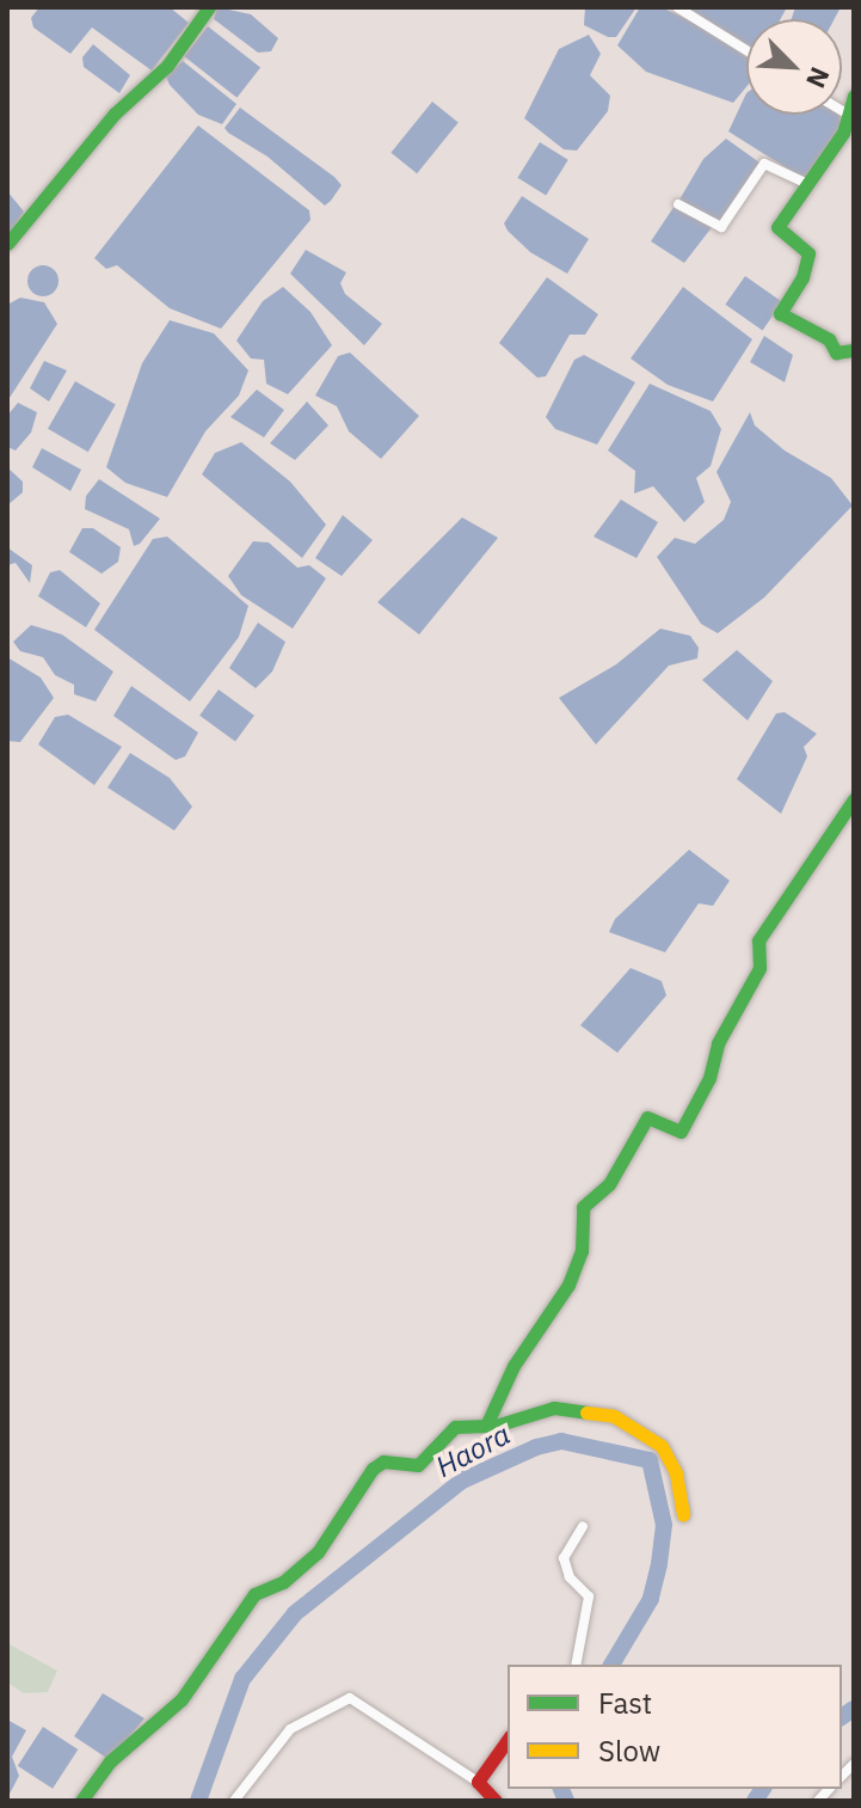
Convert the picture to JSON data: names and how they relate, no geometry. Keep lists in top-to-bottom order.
{
  "water": ["Haora"],
  "legend": ["Fast", "Slow"],
  "north": "bottom right"
}
